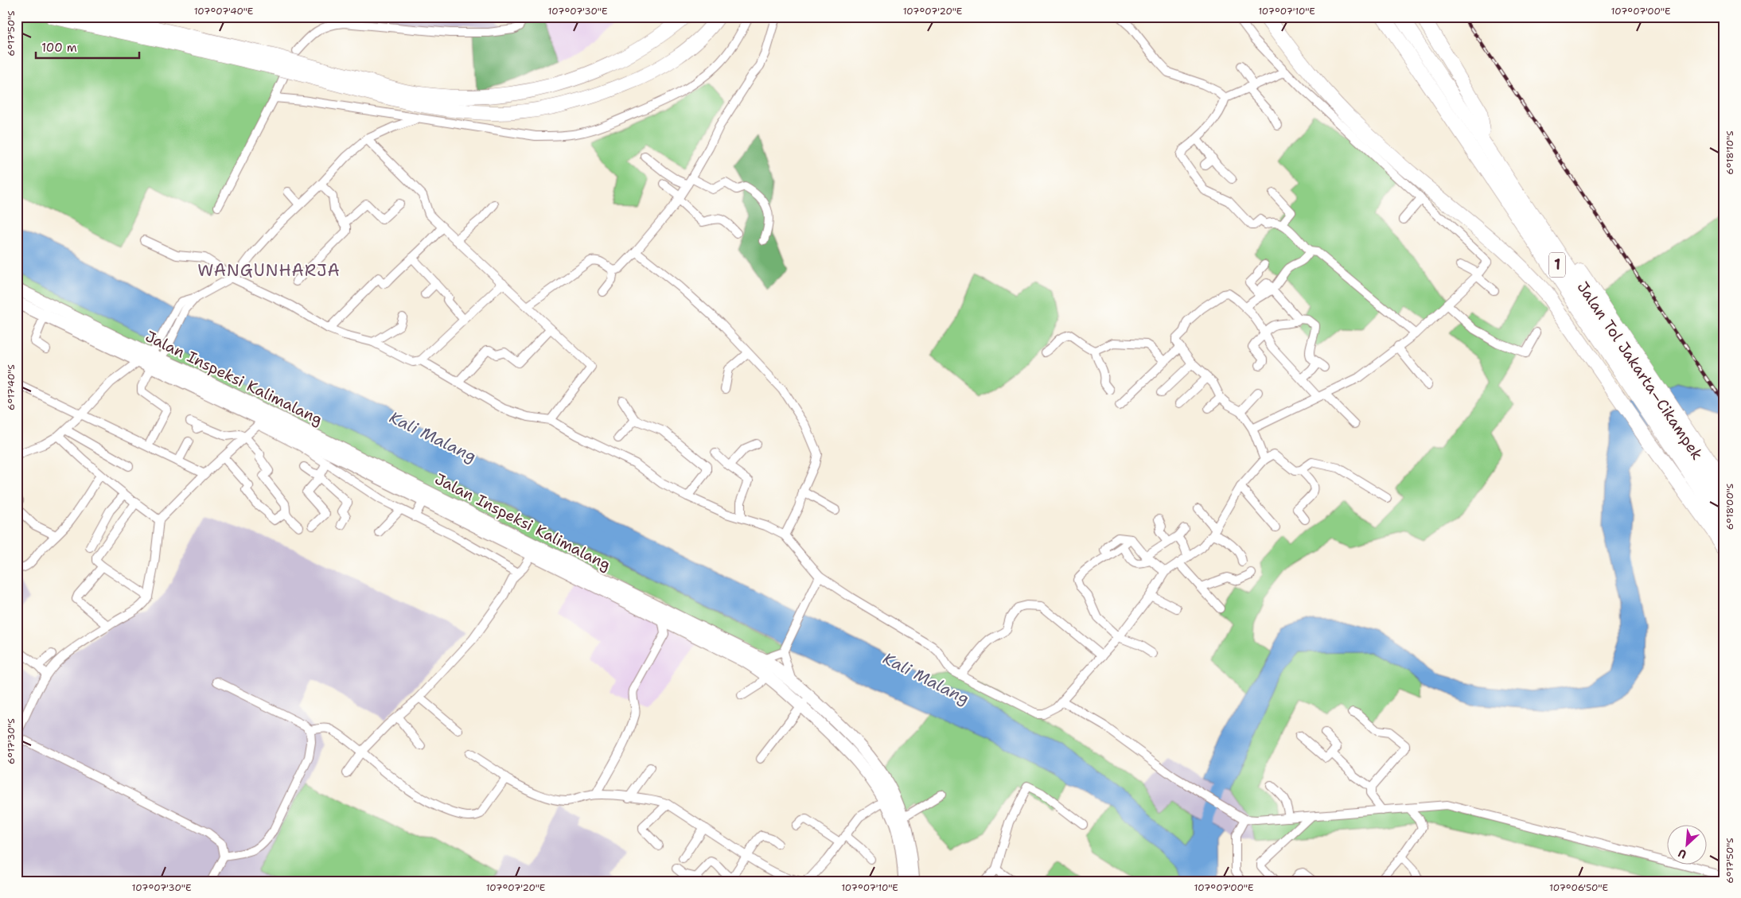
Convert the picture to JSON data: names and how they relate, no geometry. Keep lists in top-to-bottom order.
{
  "streets": {
    "highway": ["1", "Jalan Tol Jakarta–Cikampek"],
    "main road": ["Jalan Inspeksi Kalimalang"]
  },
  "districts": ["WANGUNHARJA"],
  "water": ["Kali Malang"],
  "scale_bar": "100 m",
  "north": "bottom left",
  "coordinates": [
    "107°07'40\"E",
    "107°07'30\"E",
    "107°07'20\"E",
    "107°07'10\"E",
    "107°07'00\"E",
    "6°17'50\"S",
    "6°18'10\"S",
    "6°17'40\"S",
    "6°18'00\"S",
    "6°17'30\"S",
    "107°06'50\"E"
  ]
}
